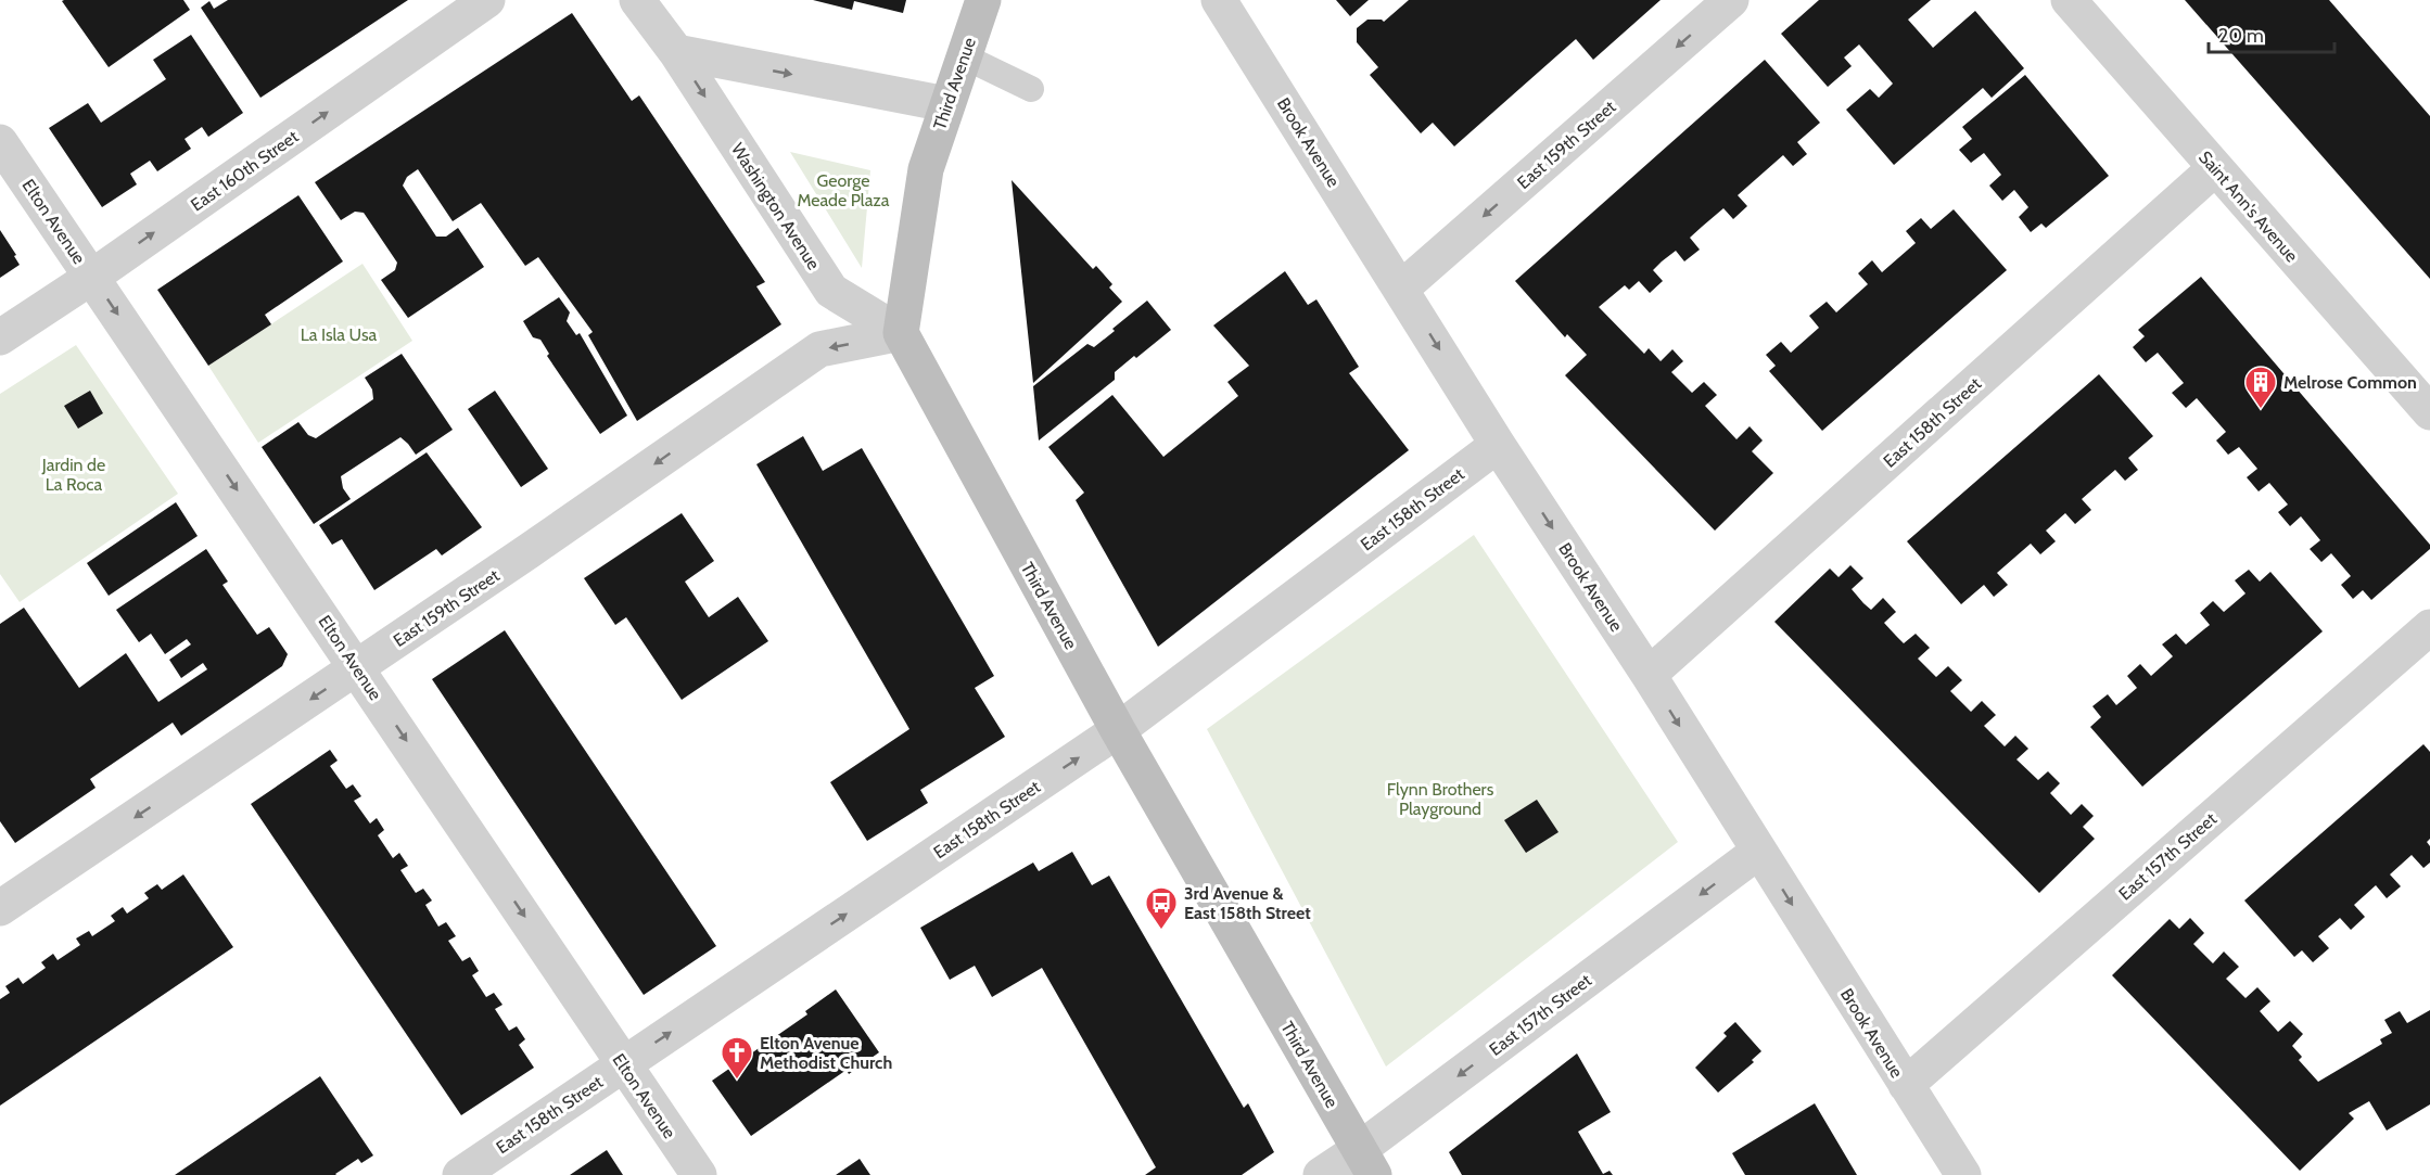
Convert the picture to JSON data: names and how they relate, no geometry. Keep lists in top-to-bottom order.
{
  "streets": {
    "main road": ["Third Avenue"],
    "street": [
      "Brook Avenue",
      "East 159th Street",
      "East 160th Street",
      "Washington Avenue",
      "Saint Ann's Avenue",
      "Elton Avenue",
      "East 158th Street",
      "East 157th Street"
    ]
  },
  "crossings": [
    ["Third Avenue", "East 159th Street"],
    ["Third Avenue", "Washington Avenue"],
    ["Third Avenue", "East 158th Street"],
    ["Third Avenue", "East 157th Street"],
    ["Brook Avenue", "East 159th Street"],
    ["Brook Avenue", "East 158th Street"],
    ["Brook Avenue", "East 157th Street"],
    ["East 159th Street", "Washington Avenue"],
    ["East 159th Street", "Elton Avenue"],
    ["East 160th Street", "Elton Avenue"],
    ["Saint Ann's Avenue", "East 158th Street"],
    ["Elton Avenue", "East 158th Street"]
  ],
  "one_way": [
    "Brook Avenue",
    "East 159th Street",
    "East 160th Street",
    "Washington Avenue",
    "Elton Avenue",
    "East 157th Street"
  ],
  "parks": [
    "George Meade Plaza",
    "La Isla Usa",
    "Jardin de La Roca",
    "Flynn Brothers Playground"
  ],
  "places": {
    "building": ["Melrose Common"],
    "bus stop": ["3rd Avenue & East 158th Street"],
    "church": ["Elton Avenue Methodist Church"]
  },
  "scale_bar": "20 m"
}
